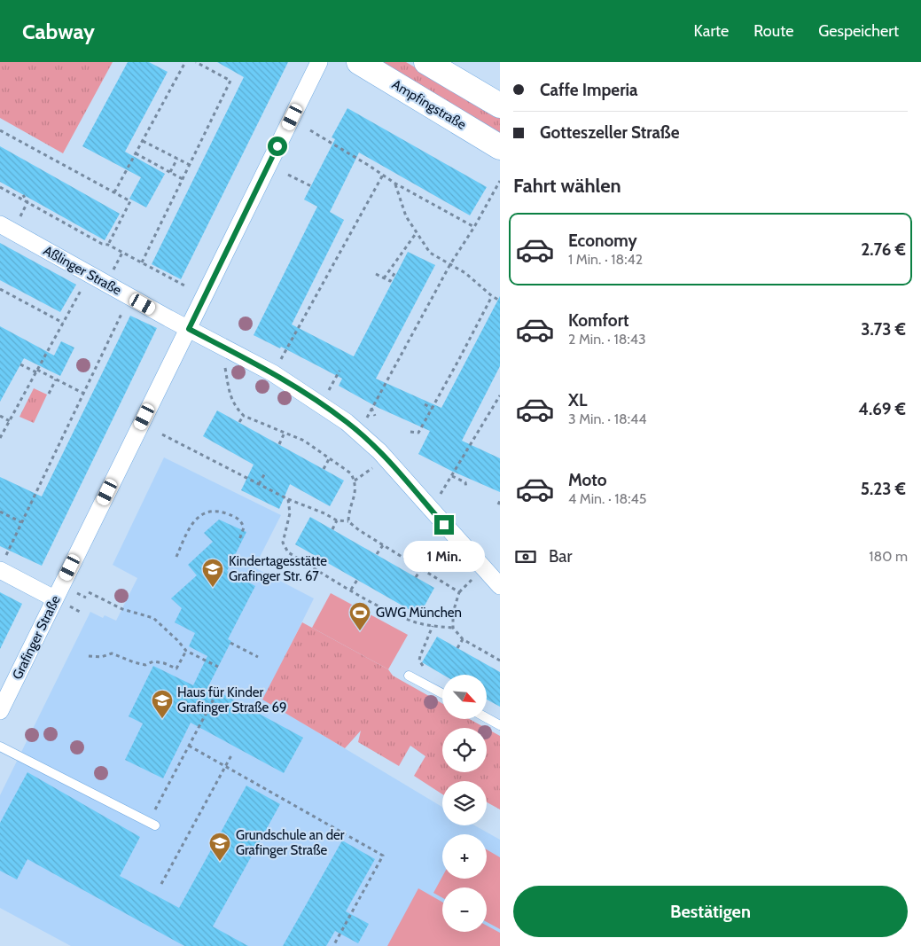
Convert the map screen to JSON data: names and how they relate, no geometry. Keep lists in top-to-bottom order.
{
  "streets": {
    "main road": ["Ampfingstraße"],
    "street": ["Aßlinger Straße", "Grafinger Straße"]
  },
  "crossings": [
    ["Aßlinger Straße", "Grafinger Straße"]
  ],
  "places": {
    "school or university": ["Kindertagesstätte Grafinger Str. 67", "Haus für Kinder Grafinger Straße 69", "Grundschule an der Grafinger Straße"],
    "sports": ["GWG München"]
  },
  "north": "bottom right",
  "page": {
    "header": "Cabway",
    "nav": ["Karte", "Route", "Gespeichert"],
    "banner": ["Caffe Imperia", "Gotteszeller Straße"],
    "heading": "Fahrt wählen",
    "list": [
      {
        "name": "Economy",
        "note": "1 Min. · 18:42",
        "value": "2.76 €"
      },
      {
        "name": "Komfort",
        "note": "2 Min. · 18:43",
        "value": "3.73 €"
      },
      {
        "name": "XL",
        "note": "3 Min. · 18:44",
        "value": "4.69 €"
      },
      {
        "name": "Moto",
        "note": "4 Min. · 18:45",
        "value": "5.23 €"
      }
    ],
    "pay": ["Bar", "180 m"],
    "bubble": "1 Min.",
    "map_buttons": ["+", "−"],
    "buttons": "Bestätigen"
  }
}
